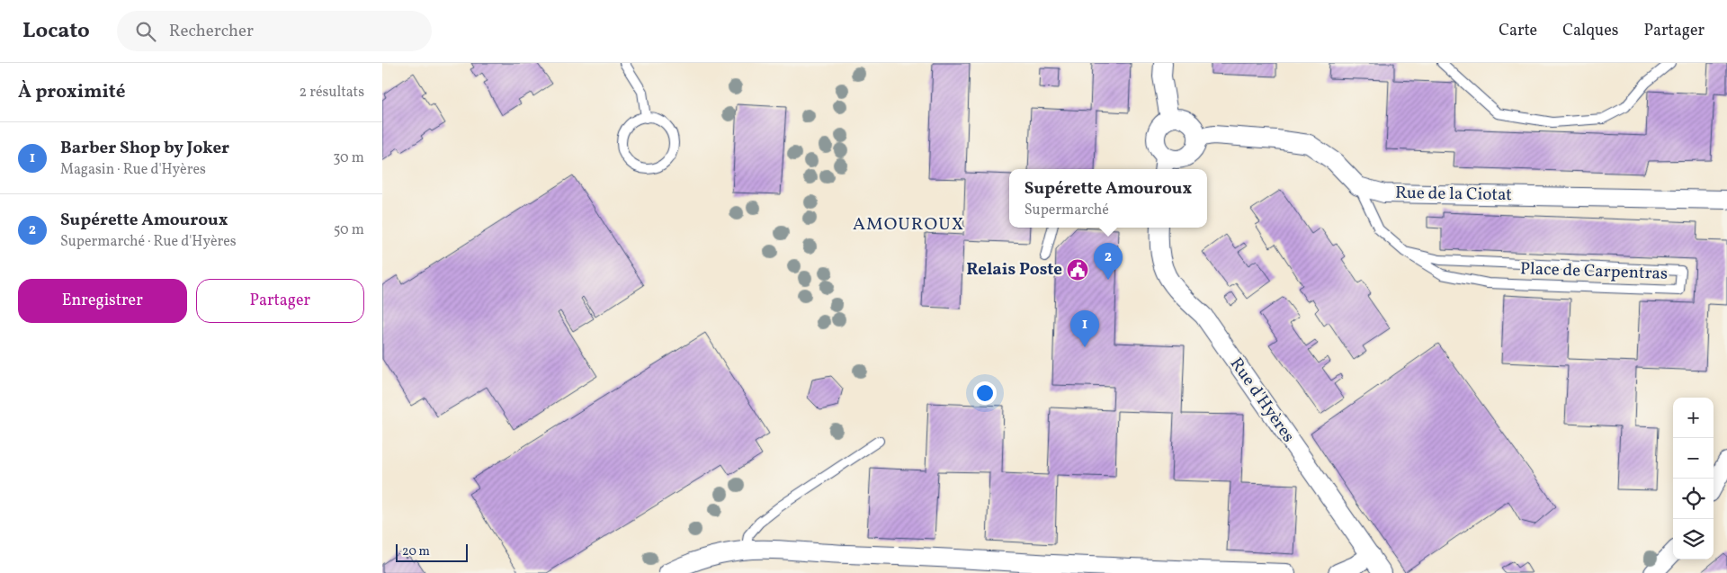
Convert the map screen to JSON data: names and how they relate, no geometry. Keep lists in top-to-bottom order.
{
  "streets": {
    "street": ["Rue de la Ciotat", "Rue d'Hyères"],
    "lane": ["Place de Carpentras"]
  },
  "crossings": [
    ["Rue de la Ciotat", "Place de Carpentras"]
  ],
  "districts": ["AMOUROUX"],
  "places": {
    "public building": ["Relais Poste"]
  },
  "scale_bar": "20 m",
  "page": {
    "header": "Locato",
    "search": "Rechercher",
    "nav": ["Carte", "Calques", "Partager"],
    "heading": ["À proximité", "2 résultats"],
    "list": [
      {
        "mark": "1",
        "name": "Barber Shop by Joker",
        "note": "Magasin · Rue d'Hyères",
        "value": "30 m"
      },
      {
        "mark": "2",
        "name": "Supérette Amouroux",
        "note": "Supermarché · Rue d'Hyères",
        "value": "50 m"
      }
    ],
    "popup": ["Supérette Amouroux", "Supermarché"],
    "pins": ["2", "1"],
    "buttons": ["Enregistrer", "Partager"],
    "map_buttons": ["+", "−"],
    "scale": "20 m"
  }
}
